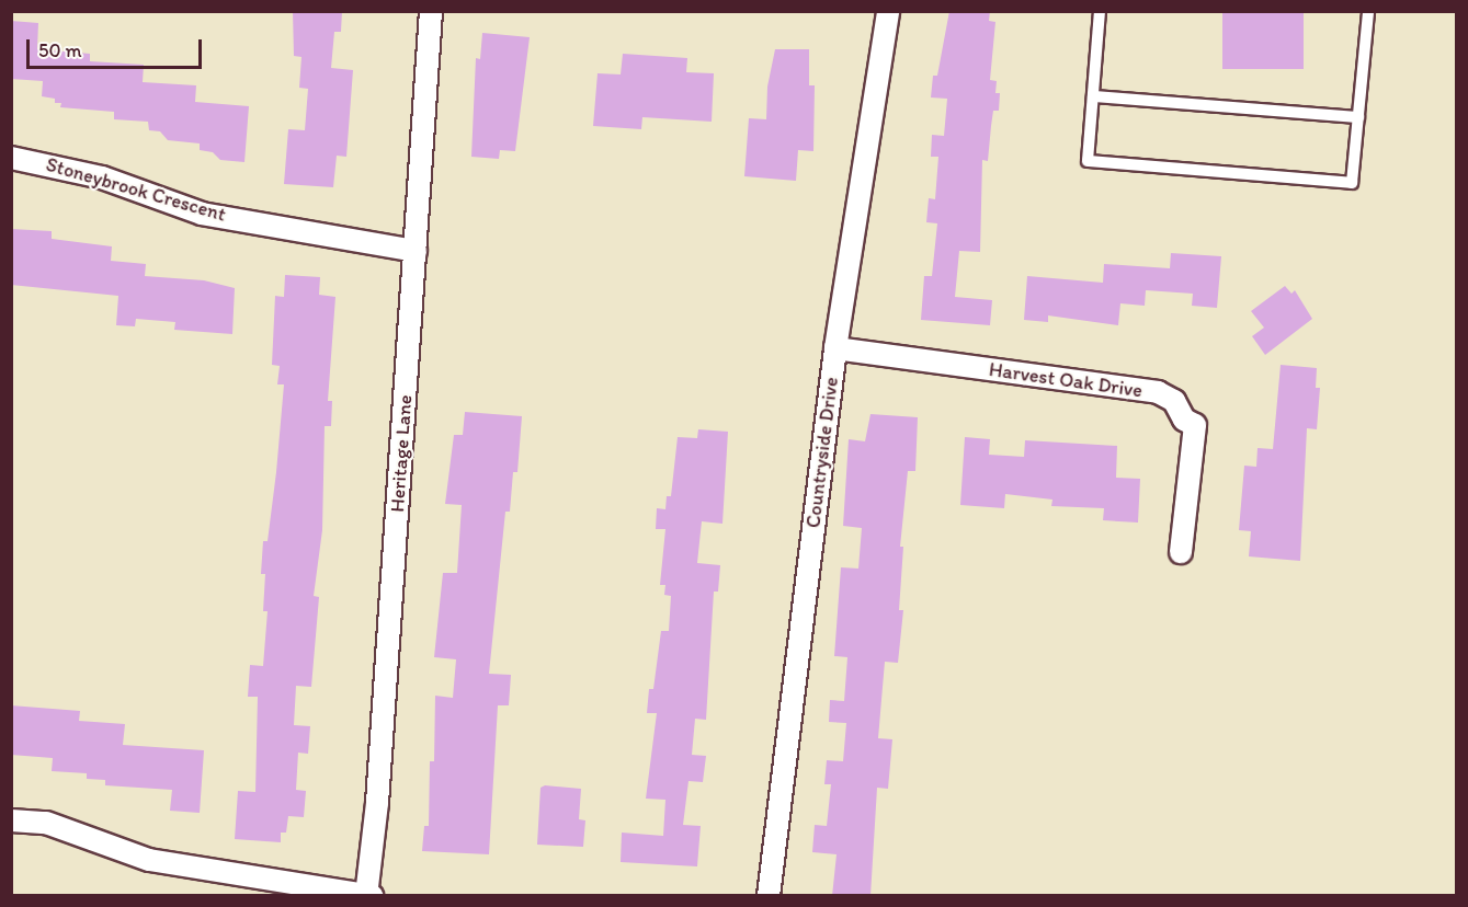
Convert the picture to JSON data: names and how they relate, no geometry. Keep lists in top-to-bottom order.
{
  "streets": {
    "street": [
      "Stoneybrook Crescent",
      "Harvest Oak Drive",
      "Countryside Drive",
      "Heritage Lane"
    ]
  },
  "crossings": [
    ["Stoneybrook Crescent", "Heritage Lane"],
    ["Harvest Oak Drive", "Countryside Drive"]
  ],
  "scale_bar": "50 m"
}
